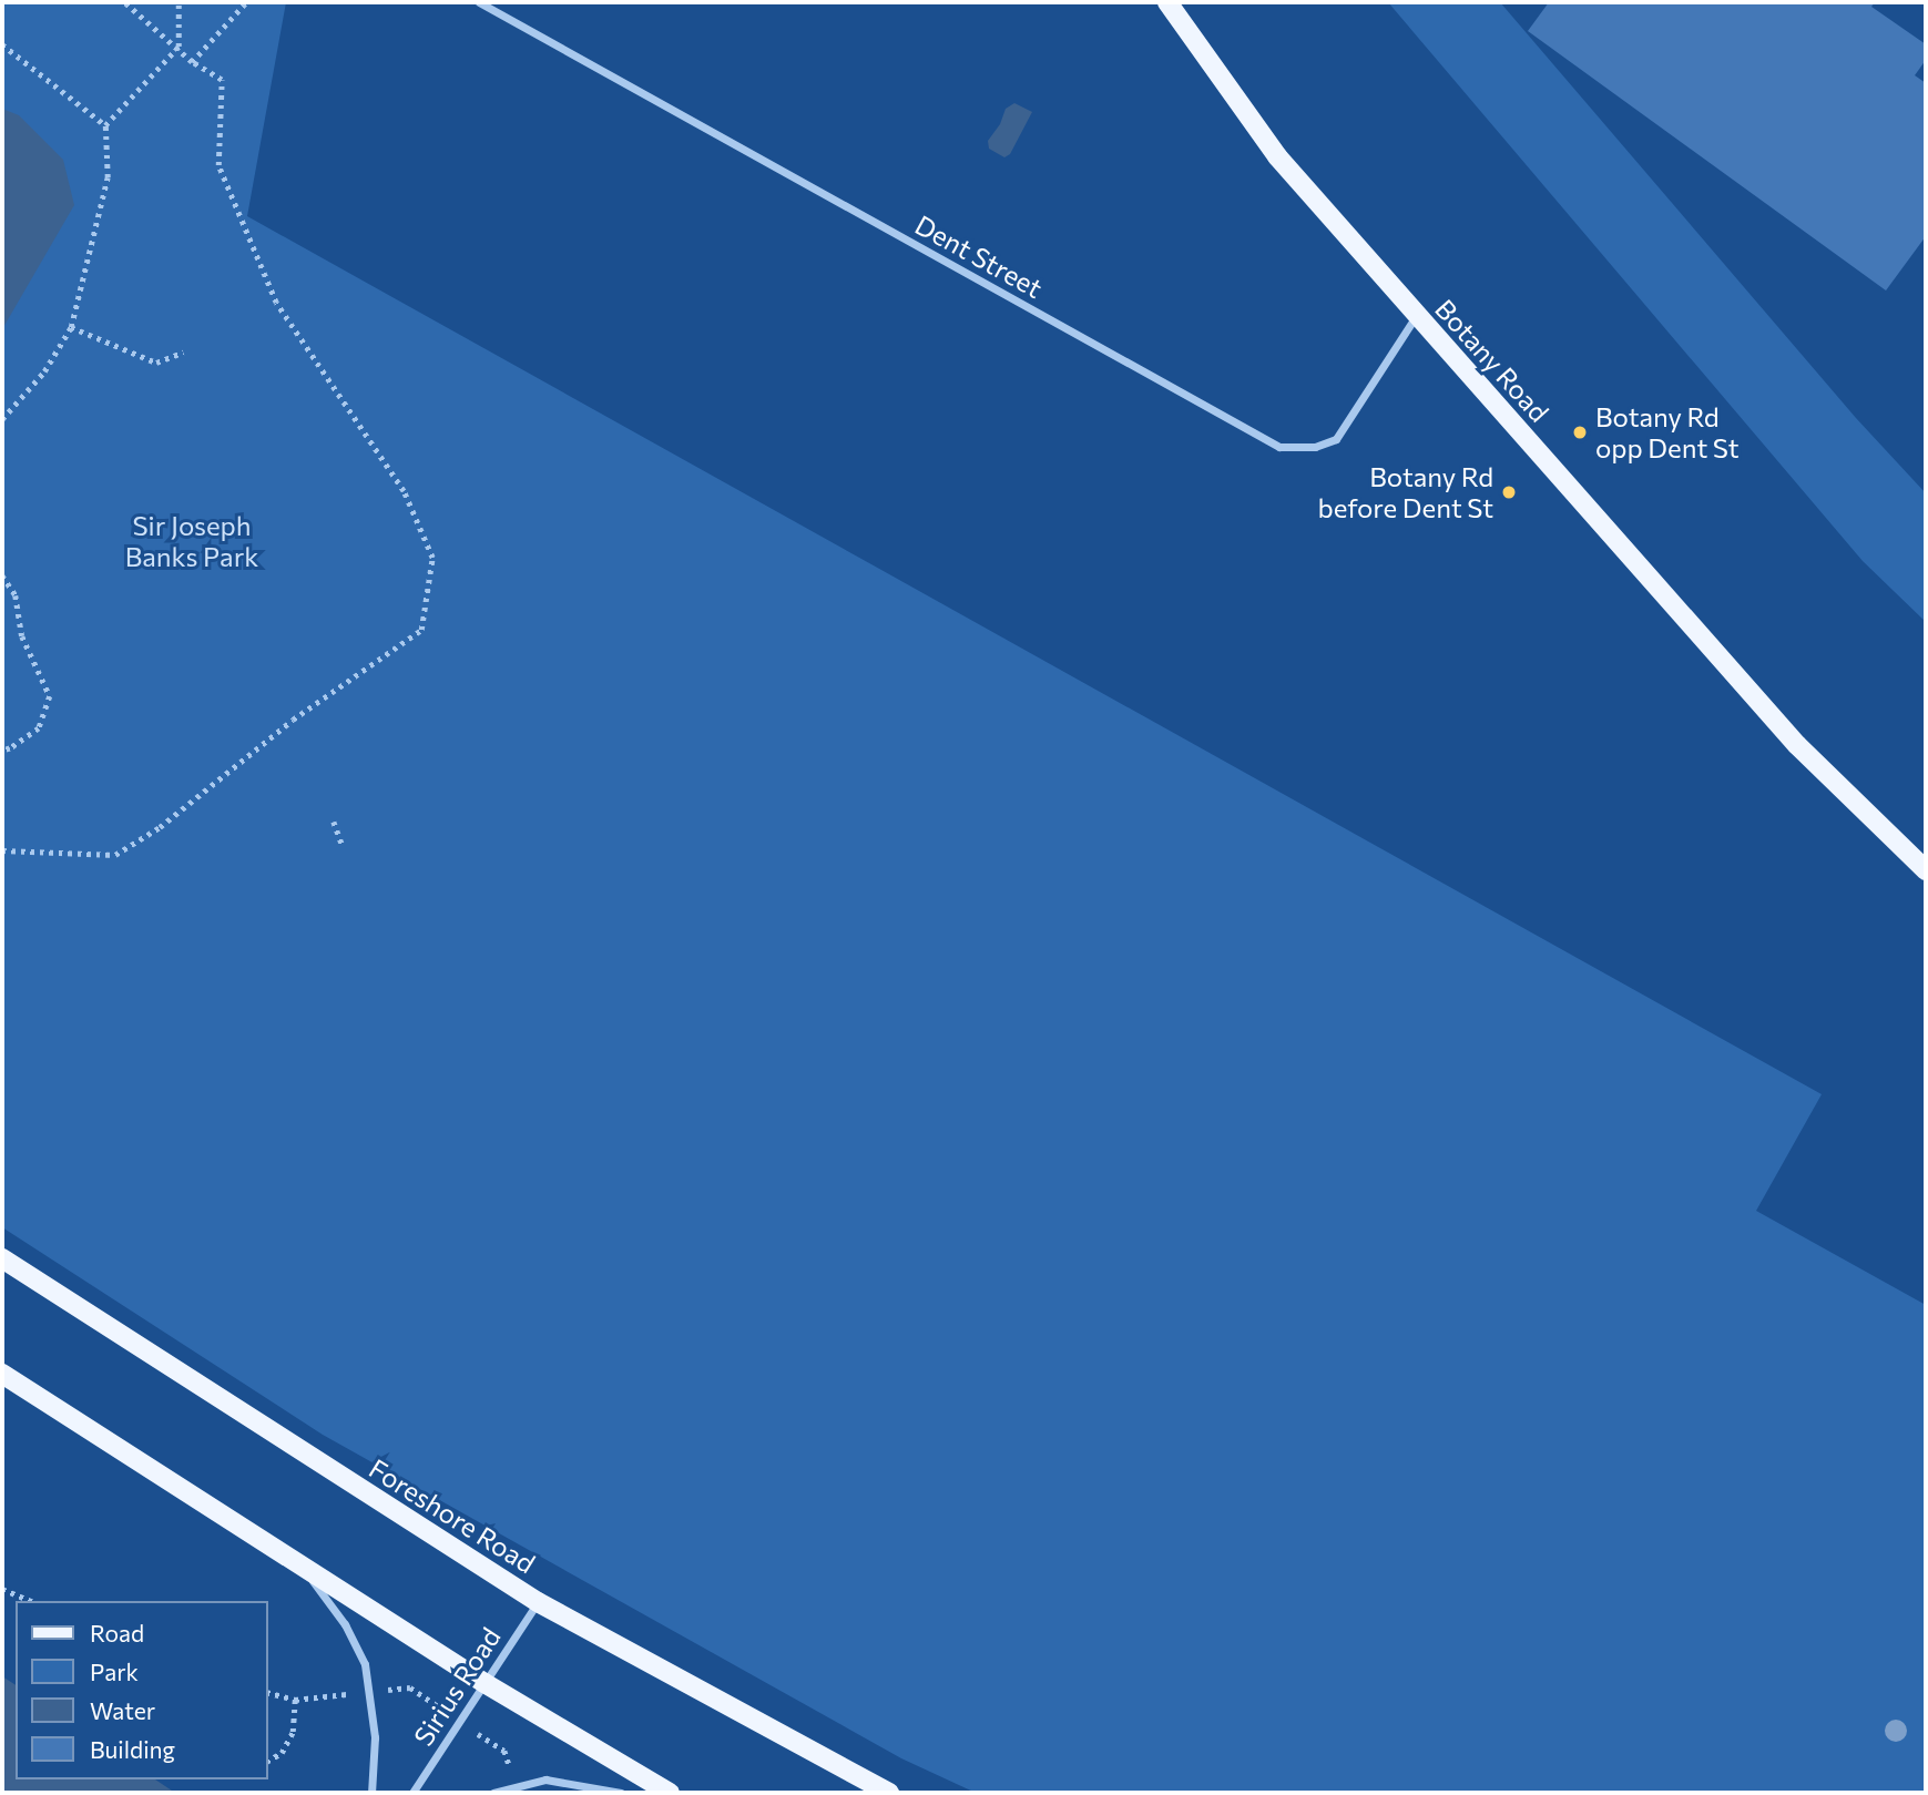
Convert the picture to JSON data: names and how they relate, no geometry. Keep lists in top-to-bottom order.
{
  "streets": {
    "main road": ["Botany Road", "Foreshore Road"],
    "street": ["Dent Street", "Sirius Road"]
  },
  "crossings": [
    ["Dent Street", "Botany Road"],
    ["Foreshore Road", "Sirius Road"]
  ],
  "parks": ["Sir Joseph Banks Park"],
  "places": ["Botany Rd opp Dent St", "Botany Rd before Dent St"],
  "legend": [
    "Road",
    "Park",
    "Water",
    "Building"
  ]
}
